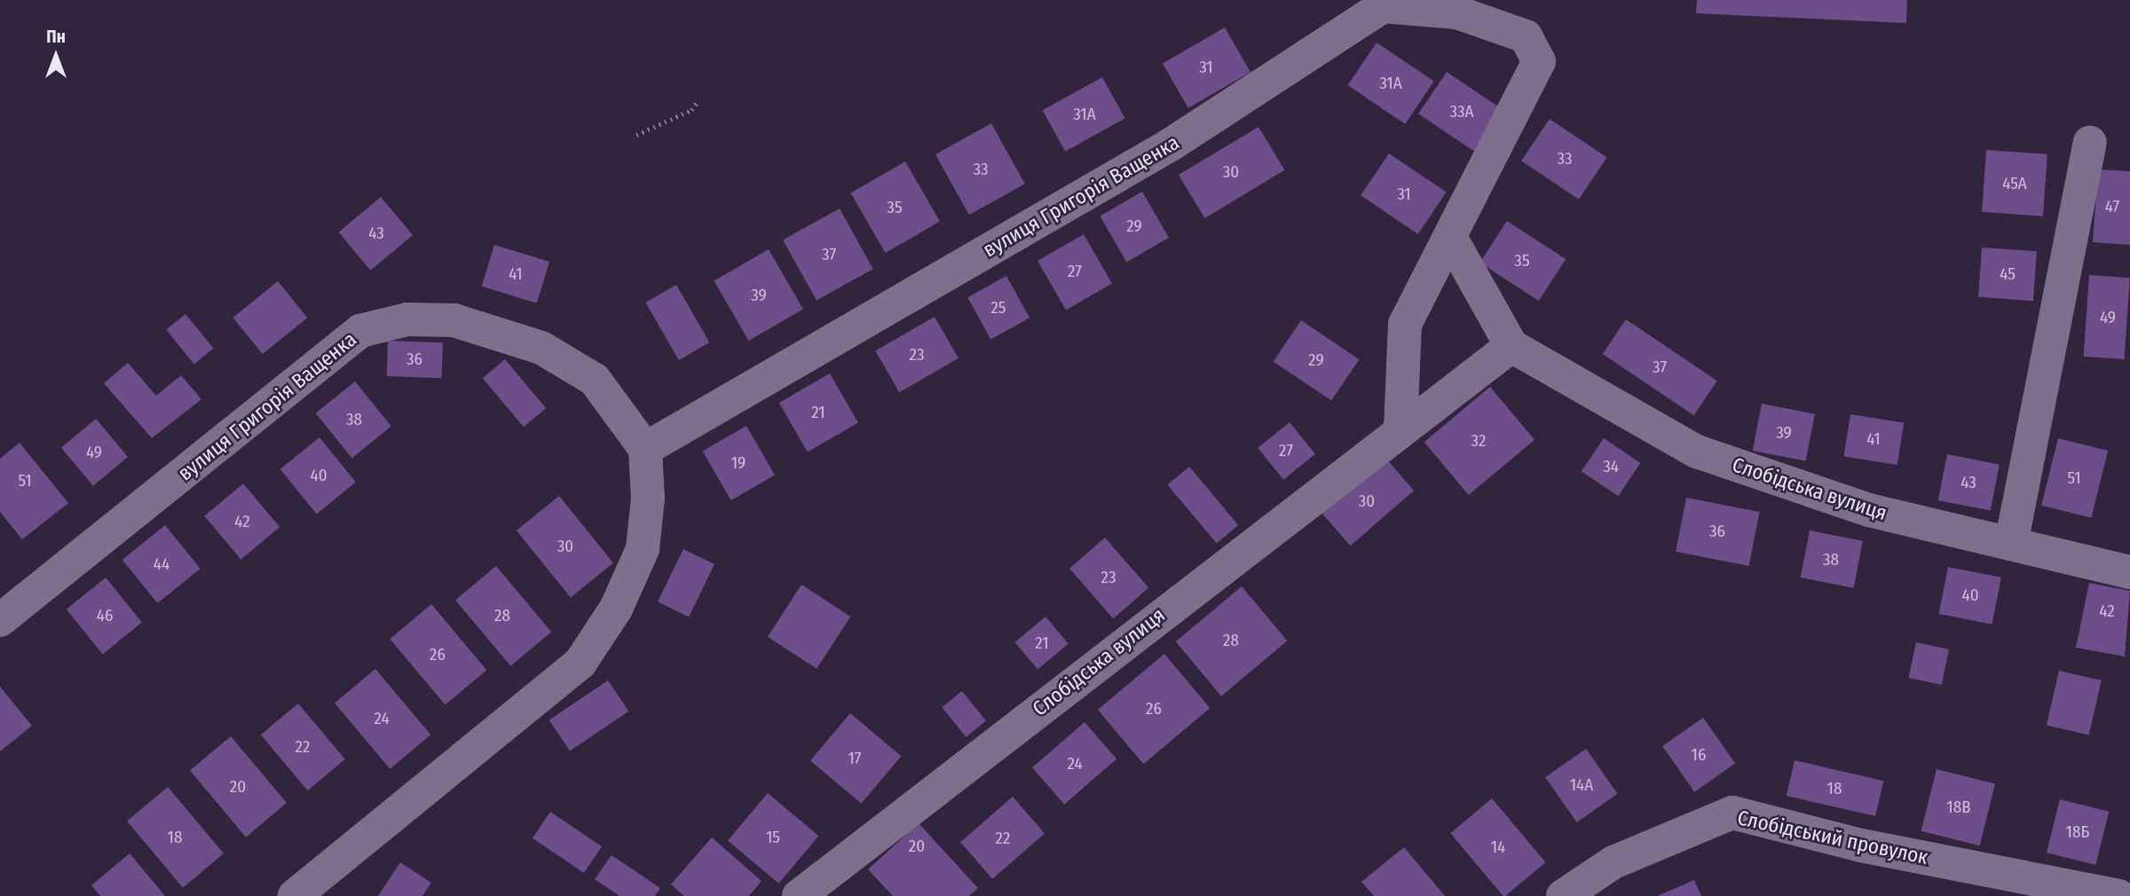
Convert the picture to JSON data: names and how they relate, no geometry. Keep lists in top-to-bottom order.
{
  "streets": {
    "street": ["вулиця Григорія Ващенка", "Слобідська вулиця", "Слобідський провулок"]
  },
  "house_numbers": [
    "31",
    "31А",
    "33А",
    "31А",
    "33",
    "33",
    "30",
    "45А",
    "31",
    "47",
    "35",
    "29",
    "43",
    "37",
    "35",
    "27",
    "41",
    "45",
    "39",
    "25",
    "49",
    "23",
    "36",
    "29",
    "37",
    "21",
    "38",
    "39",
    "41",
    "32",
    "27",
    "49",
    "19",
    "34",
    "40",
    "51",
    "51",
    "43",
    "30",
    "42",
    "36",
    "30",
    "38",
    "44",
    "23",
    "40",
    "42",
    "46",
    "28",
    "28",
    "21",
    "26",
    "26",
    "24",
    "22",
    "16",
    "17",
    "24",
    "14А",
    "20",
    "18",
    "18В",
    "18Б",
    "18",
    "15",
    "22",
    "20",
    "14"
  ],
  "north": "top"
}
